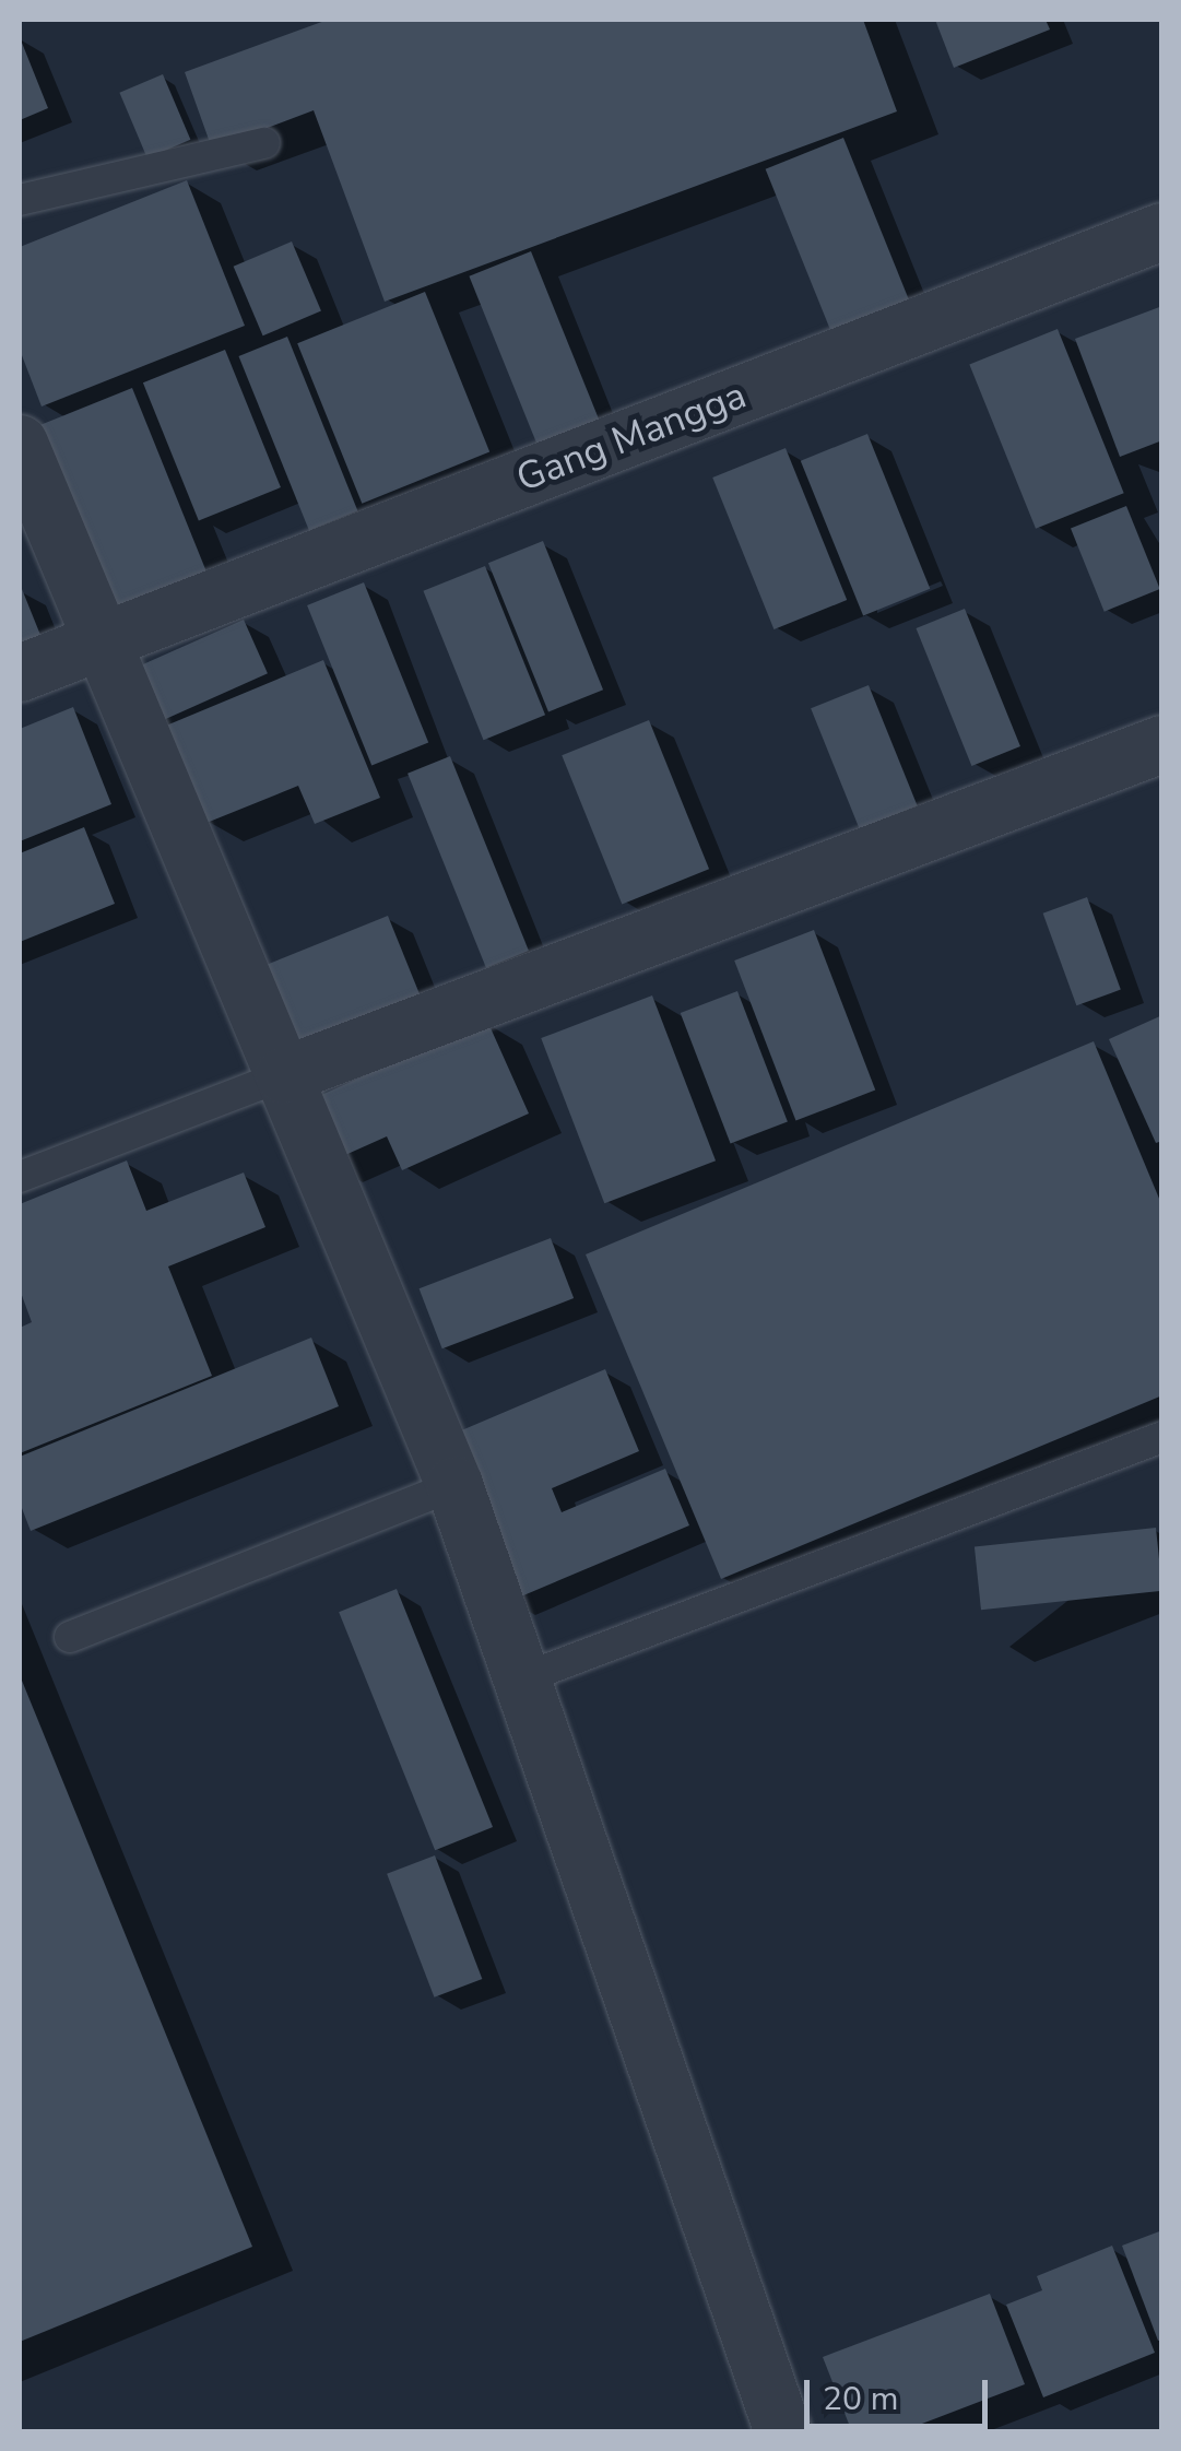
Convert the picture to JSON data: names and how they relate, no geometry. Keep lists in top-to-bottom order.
{
  "streets": {
    "street": ["Gang Mangga"]
  },
  "scale_bar": "20 m"
}
